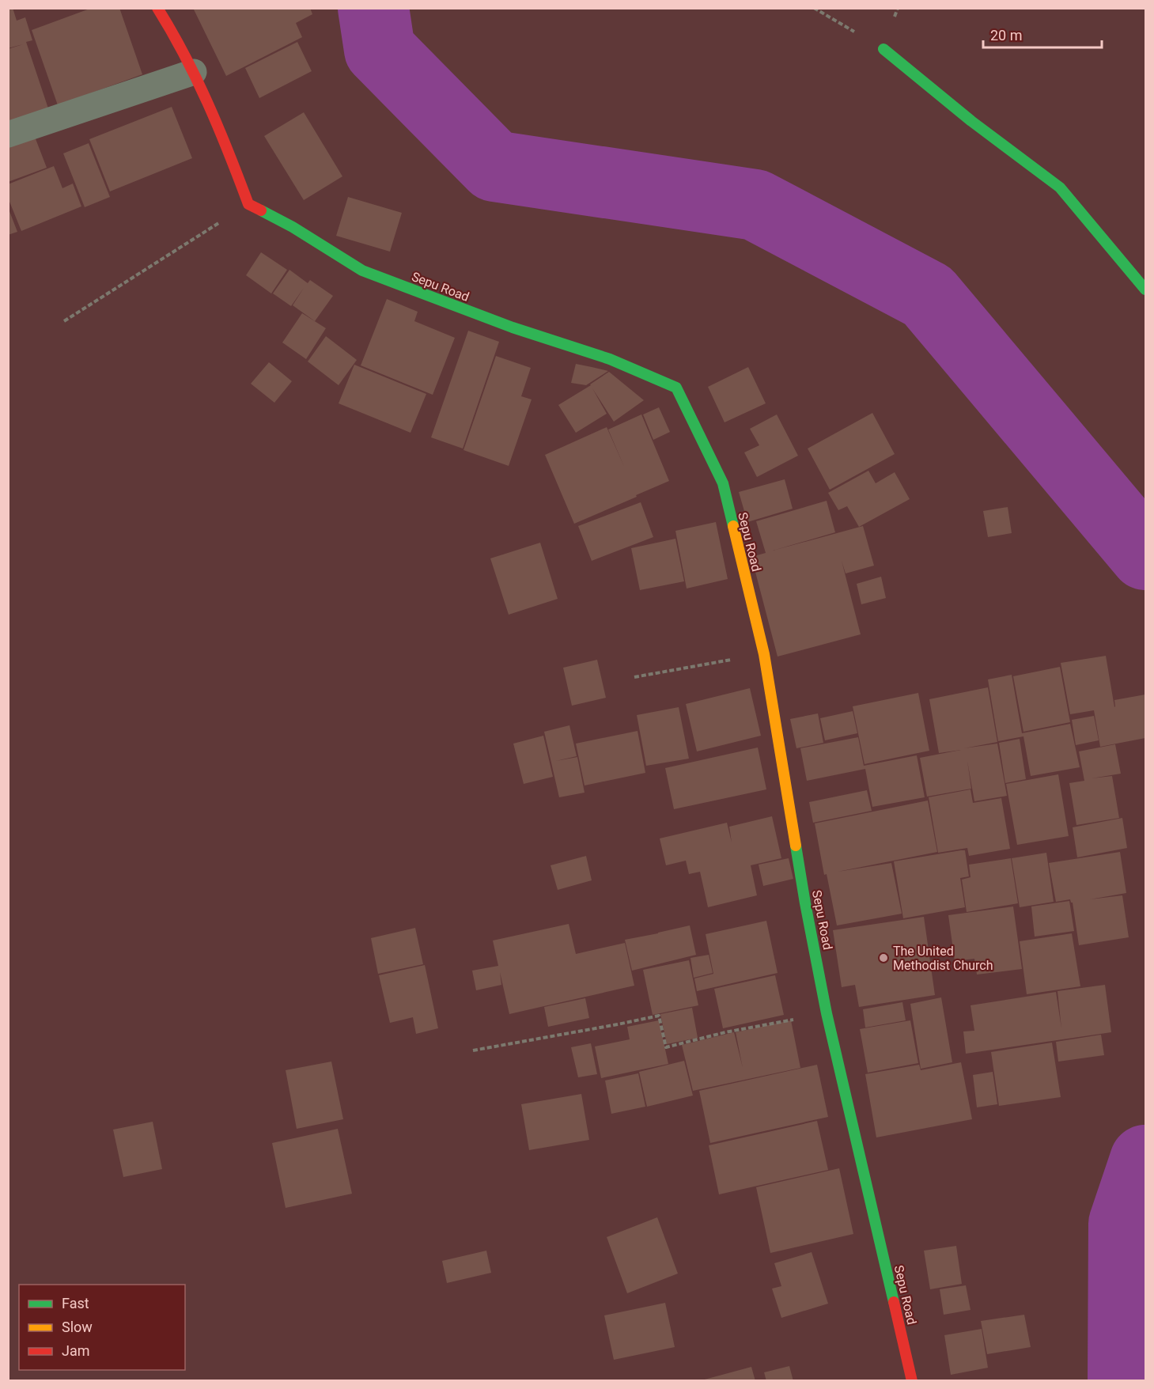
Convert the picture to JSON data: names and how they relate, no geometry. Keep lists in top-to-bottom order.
{
  "streets": {
    "street": ["Sepu Road"]
  },
  "places": ["The United Methodist Church"],
  "legend": ["Fast", "Slow", "Jam"],
  "scale_bar": "20 m"
}
